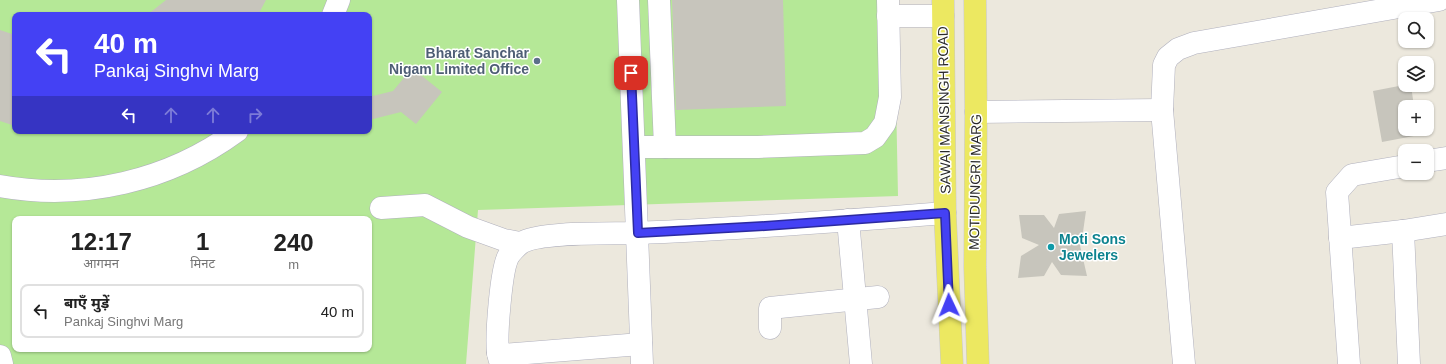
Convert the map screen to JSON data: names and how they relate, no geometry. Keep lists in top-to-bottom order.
{
  "streets": {
    "main road": ["SAWAI MANSINGH ROAD", "MOTIDUNGRI MARG"]
  },
  "places": ["Bharat Sanchar Nigam Limited Office", "Moti Sons Jewelers"],
  "page": {
    "map_buttons": ["+", "−"],
    "turn": ["40 m", "Pankaj Singhvi Marg"],
    "eta": [
      "12:17",
      "आगमन",
      "1",
      "मिनट",
      "240",
      "m"
    ],
    "list": [
      {
        "name": "बाएँ मुड़ें",
        "note": "Pankaj Singhvi Marg",
        "value": "40 m"
      }
    ]
  }
}
